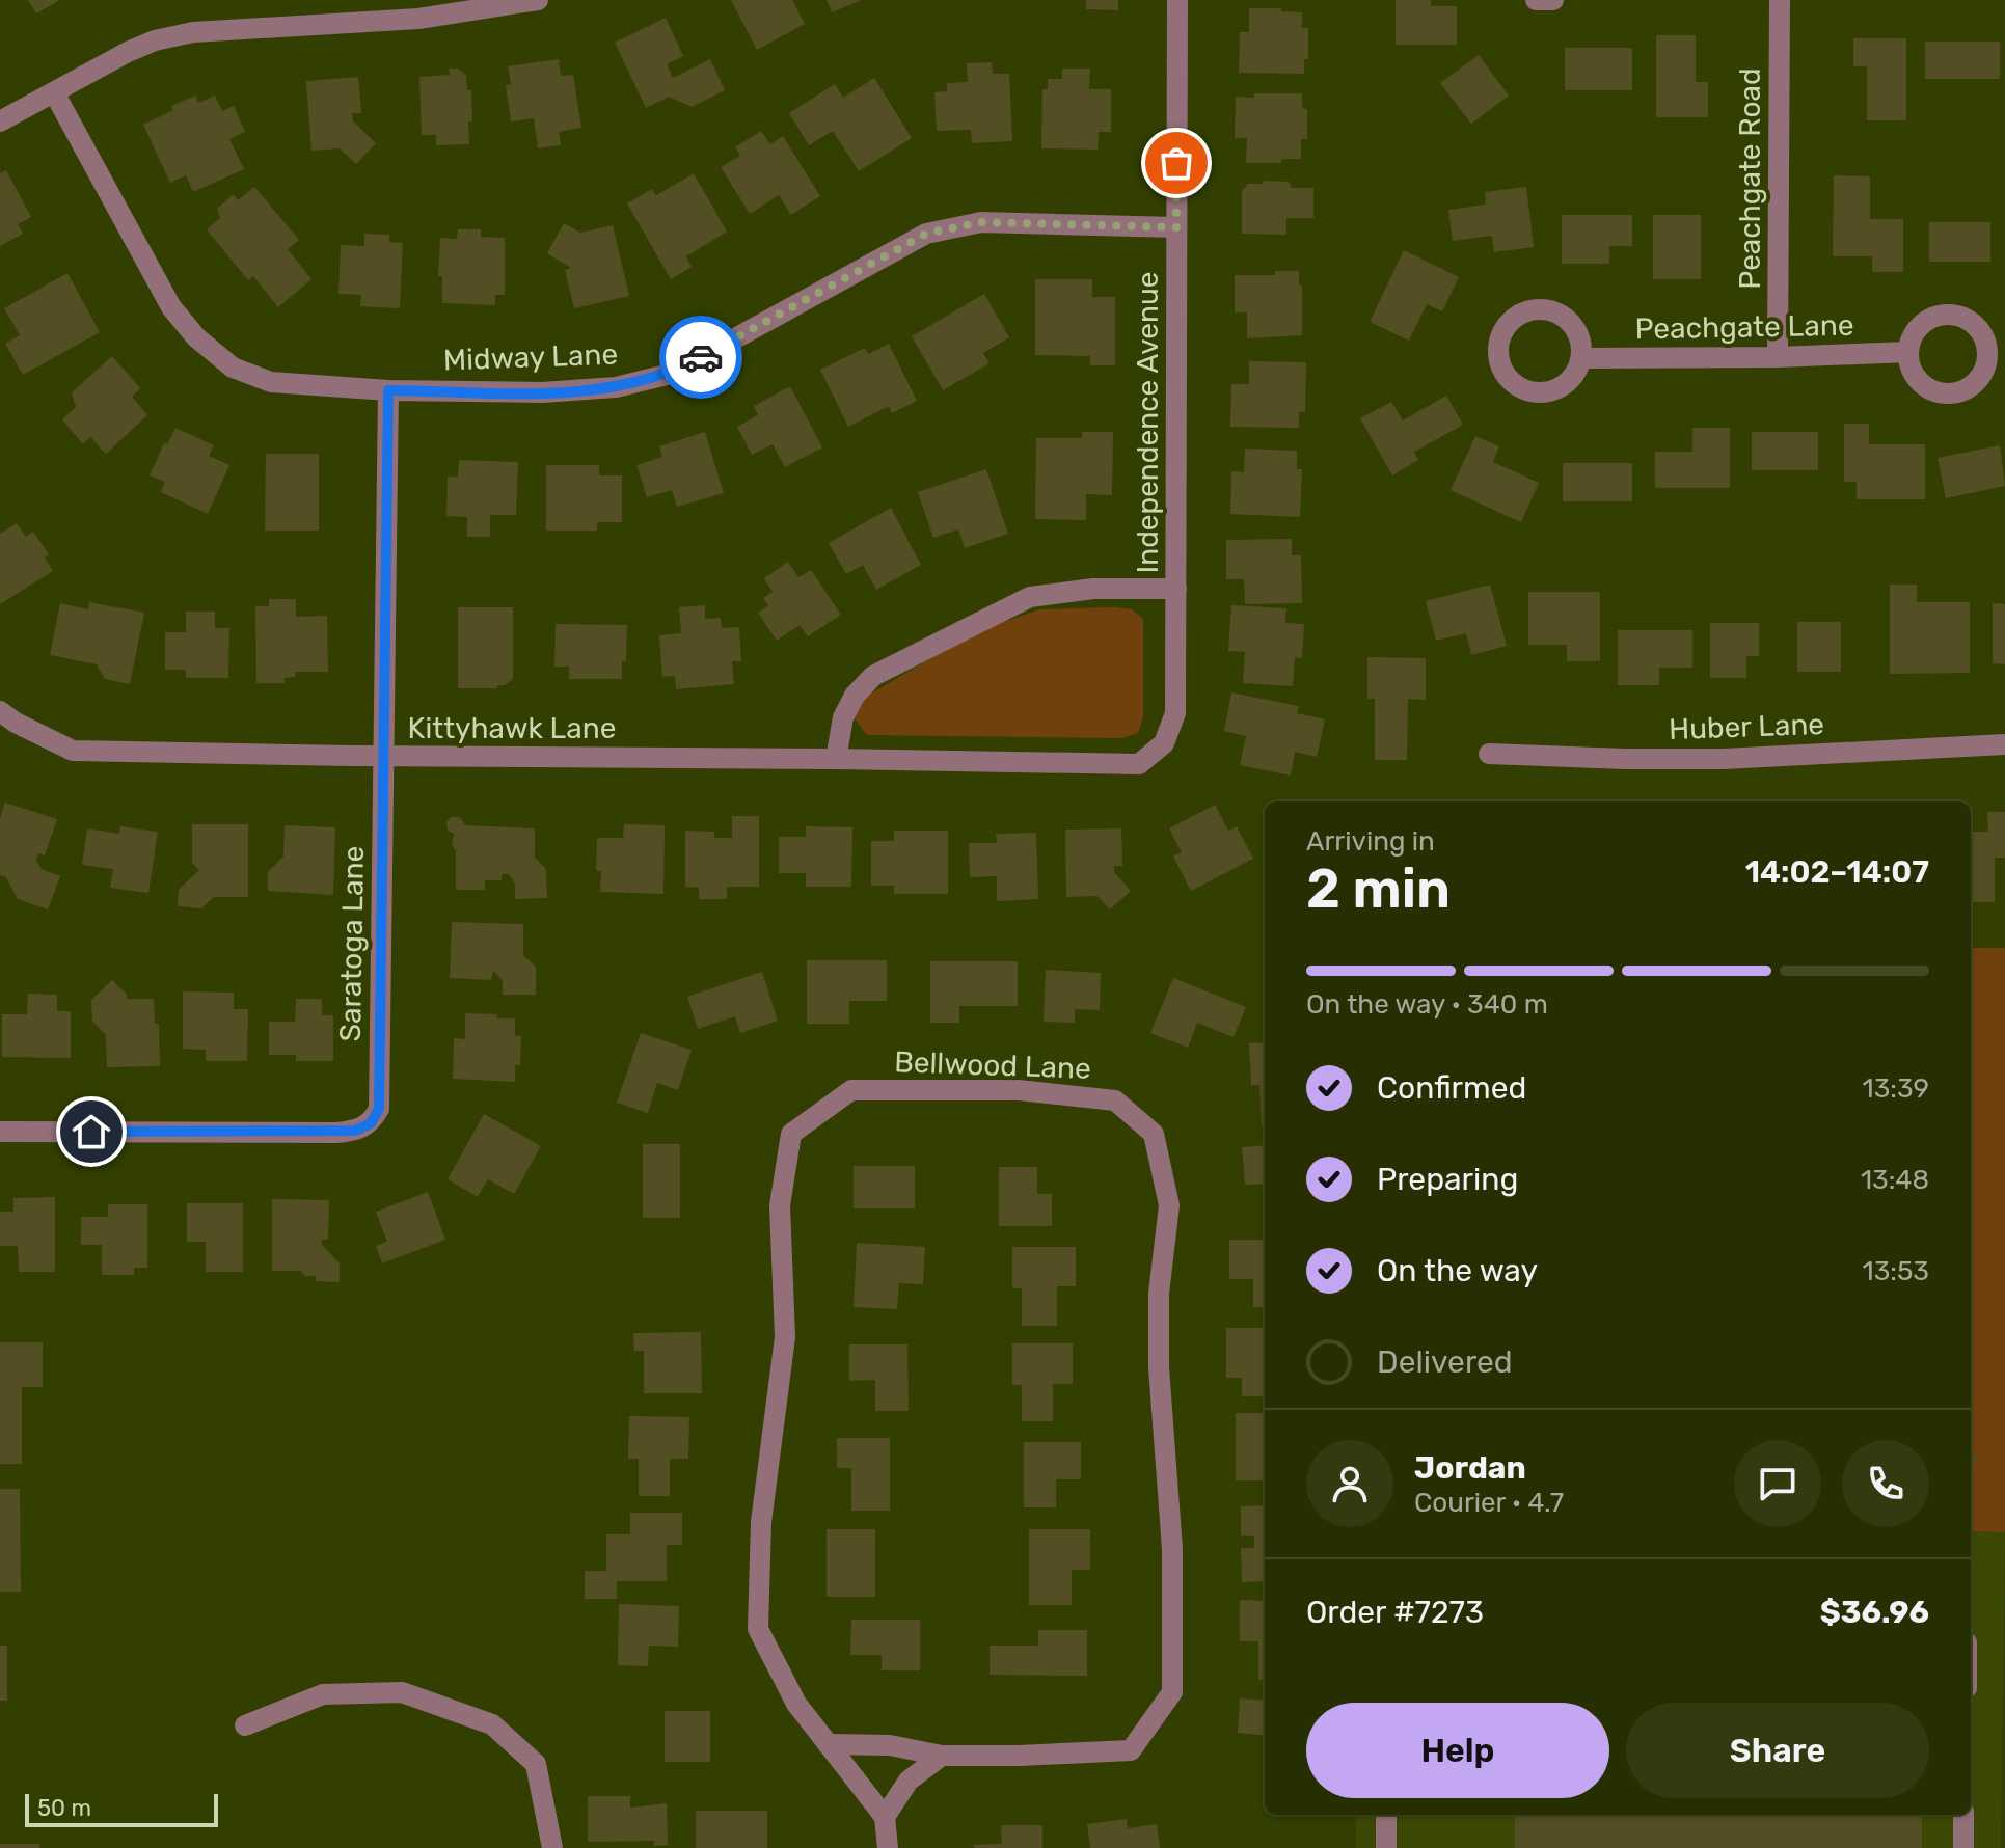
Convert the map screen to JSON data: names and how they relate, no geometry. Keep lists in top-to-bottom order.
{
  "streets": {
    "street": [
      "Peachgate Road",
      "Peachgate Lane",
      "Midway Lane",
      "Independence Avenue",
      "Huber Lane",
      "Kittyhawk Lane",
      "Saratoga Lane",
      "Bellwood Lane"
    ]
  },
  "crossings": [
    ["Peachgate Road", "Peachgate Lane"],
    ["Midway Lane", "Independence Avenue"],
    ["Midway Lane", "Saratoga Lane"],
    ["Independence Avenue", "Kittyhawk Lane"],
    ["Kittyhawk Lane", "Saratoga Lane"]
  ],
  "scale_bar": "50 m",
  "page": {
    "heading": ["2 min", "Arriving in", "14:02–14:07"],
    "panel": [
      "Jordan",
      "Courier · 4.7",
      "Order #7273",
      "$36.96"
    ],
    "bar": "On the way · 340 m",
    "list": [
      ["Confirmed", "13:39"],
      ["Preparing", "13:48"],
      ["On the way", "13:53"],
      "Delivered"
    ],
    "buttons": ["Help", "Share"],
    "scale": "50 m"
  }
}
